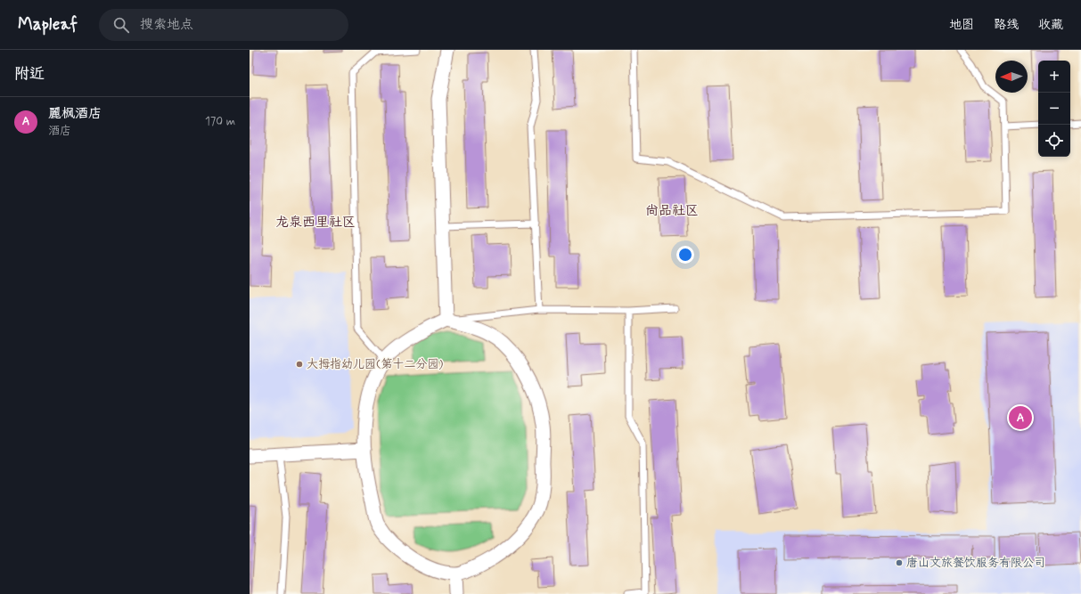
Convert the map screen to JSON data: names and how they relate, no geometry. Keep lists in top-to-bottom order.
{
  "districts": ["尚品社区", "龙泉西里社区"],
  "places": ["大拇指幼儿园(第十二分园)", "唐山文旅餐饮服务有限公司"],
  "north": "left",
  "page": {
    "header": "Mapleaf",
    "search": "搜索地点",
    "nav": ["地图", "路线", "收藏"],
    "heading": "附近",
    "map_buttons": ["+", "−"],
    "list": [
      {
        "mark": "A",
        "name": "麗枫酒店",
        "note": "酒店",
        "value": "170 m"
      }
    ],
    "pins": "A"
  }
}
